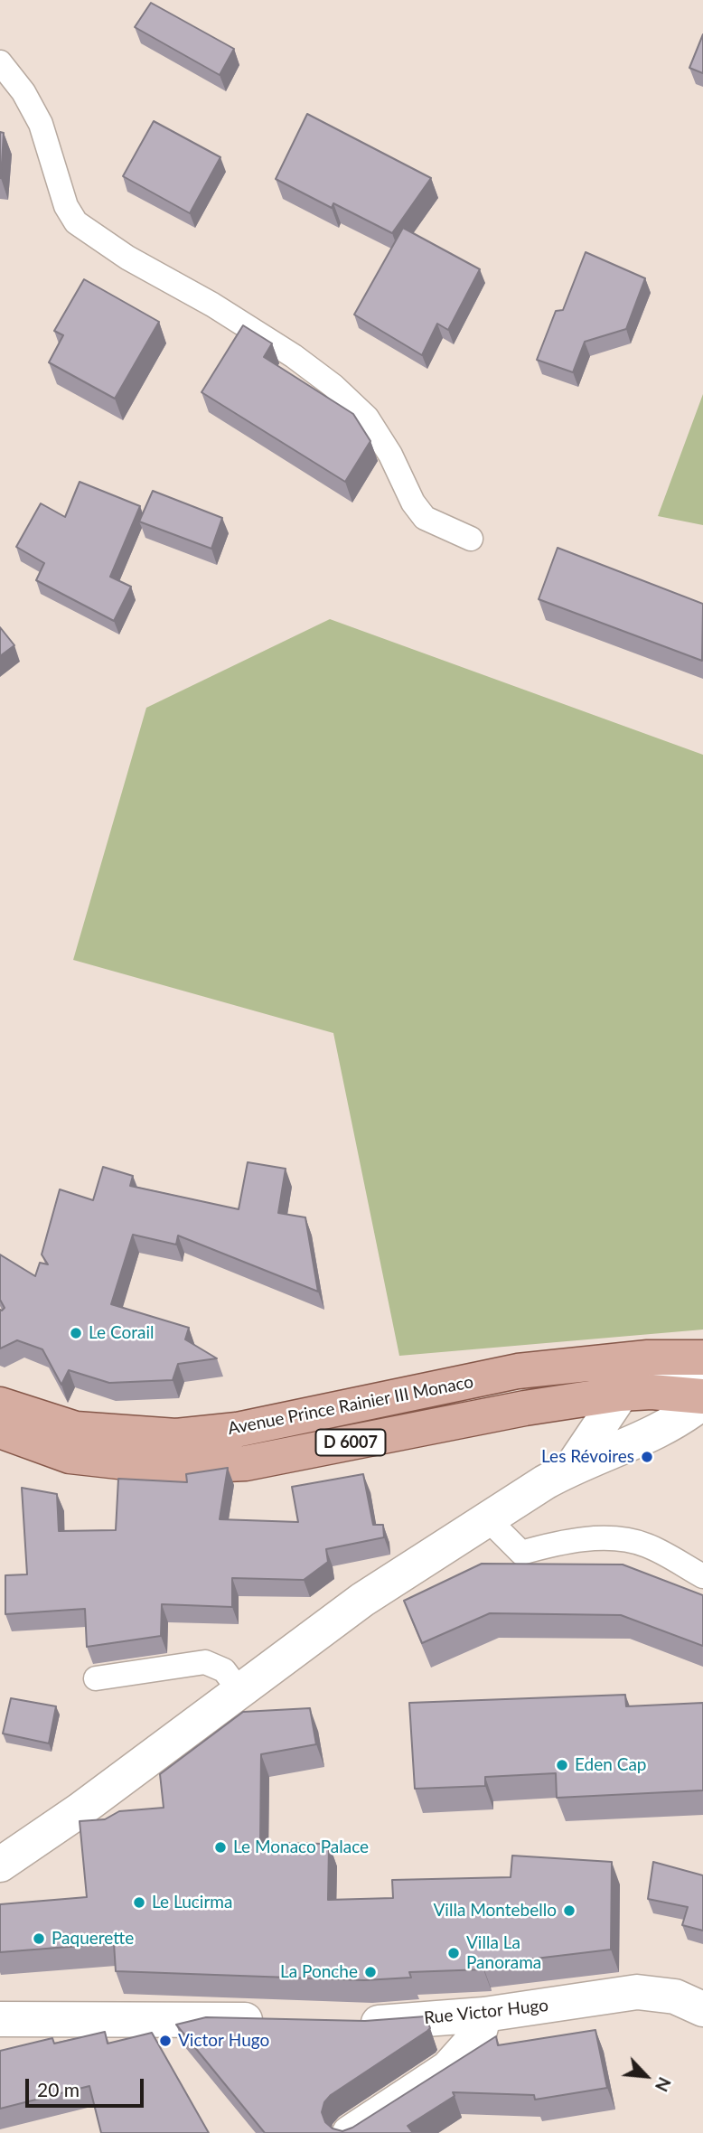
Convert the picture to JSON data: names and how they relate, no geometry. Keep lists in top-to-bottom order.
{
  "streets": {
    "main road": ["Avenue Prince Rainier III Monaco", "D 6007"],
    "street": ["Rue Victor Hugo"]
  },
  "places": [
    "Le Corail",
    "Les Révoires",
    "Eden Cap",
    "Le Monaco Palace",
    "Le Lucirma",
    "Villa Montebello",
    "Paquerette",
    "Villa La Panorama",
    "La Ponche",
    "Victor Hugo"
  ],
  "scale_bar": "20 m",
  "north": "bottom right"
}
